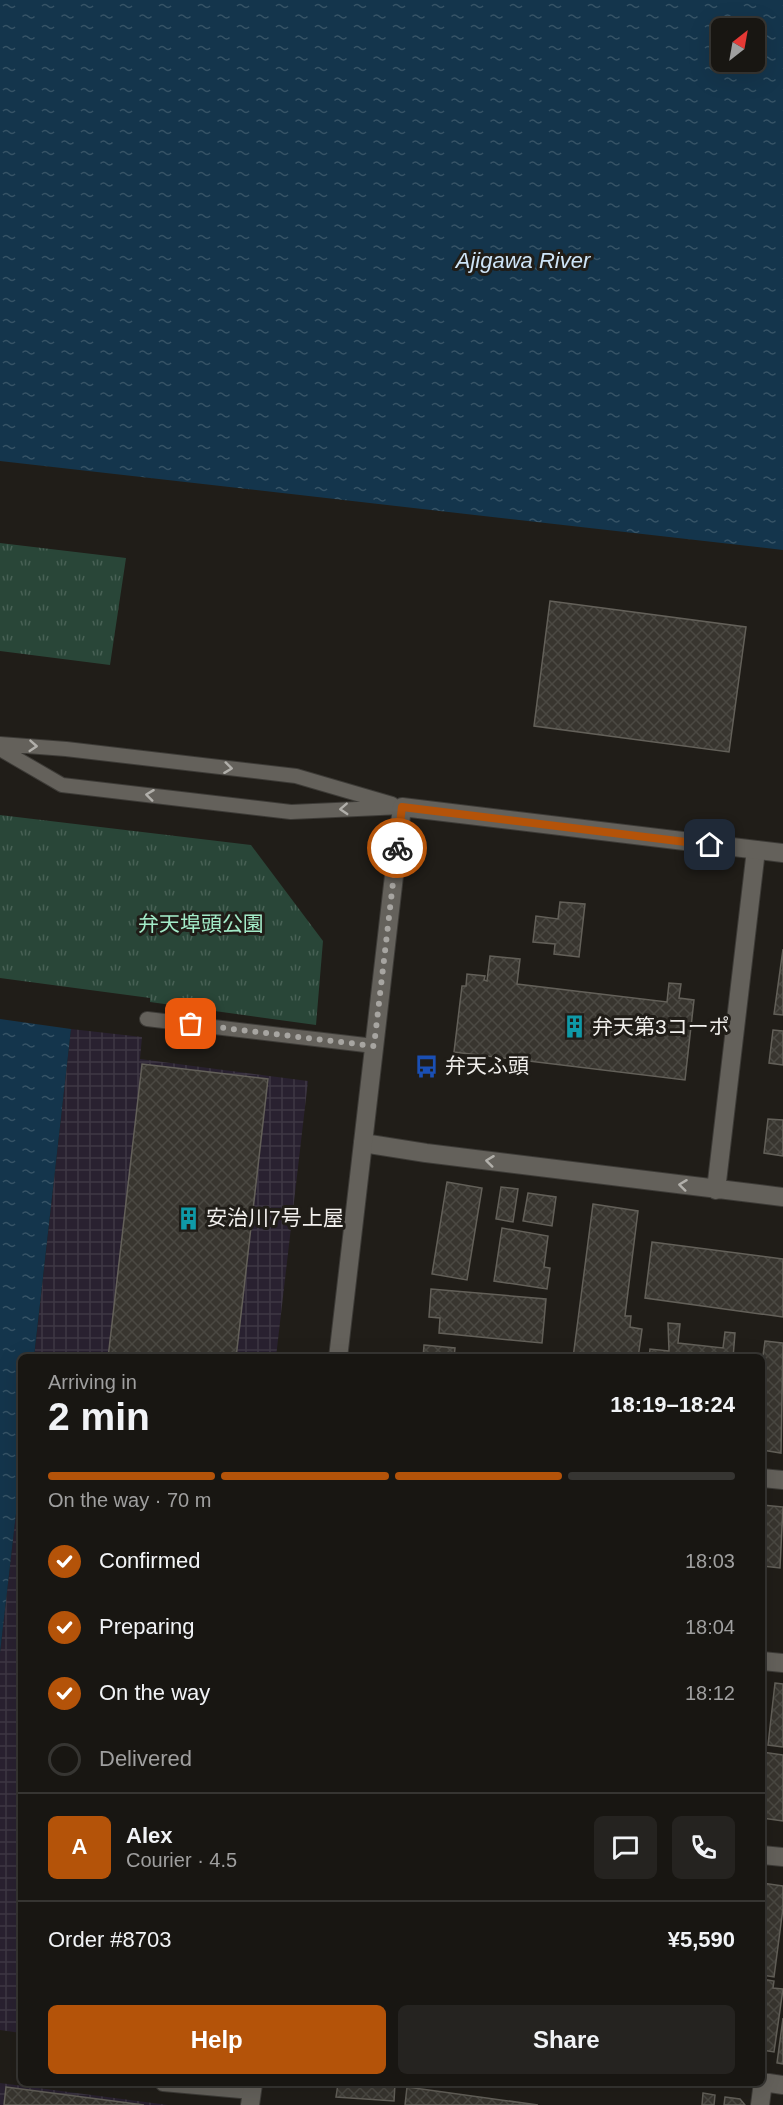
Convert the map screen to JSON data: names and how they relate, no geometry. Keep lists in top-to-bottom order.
{
  "water": ["Ajigawa River"],
  "parks": ["弁天埠頭公園"],
  "places": {
    "building": ["弁天第3コーポ", "安治川7号上屋"],
    "bus stop": ["弁天ふ頭"]
  },
  "north": "top right",
  "page": {
    "heading": ["2 min", "Arriving in", "18:19–18:24"],
    "panel": [
      "Alex",
      "Courier · 4.5",
      "Order #8703",
      "¥5,590"
    ],
    "bar": "On the way · 70 m",
    "list": [
      ["Confirmed", "18:03"],
      ["Preparing", "18:04"],
      ["On the way", "18:12"],
      "Delivered"
    ],
    "round": "A",
    "buttons": ["Help", "Share"]
  }
}
